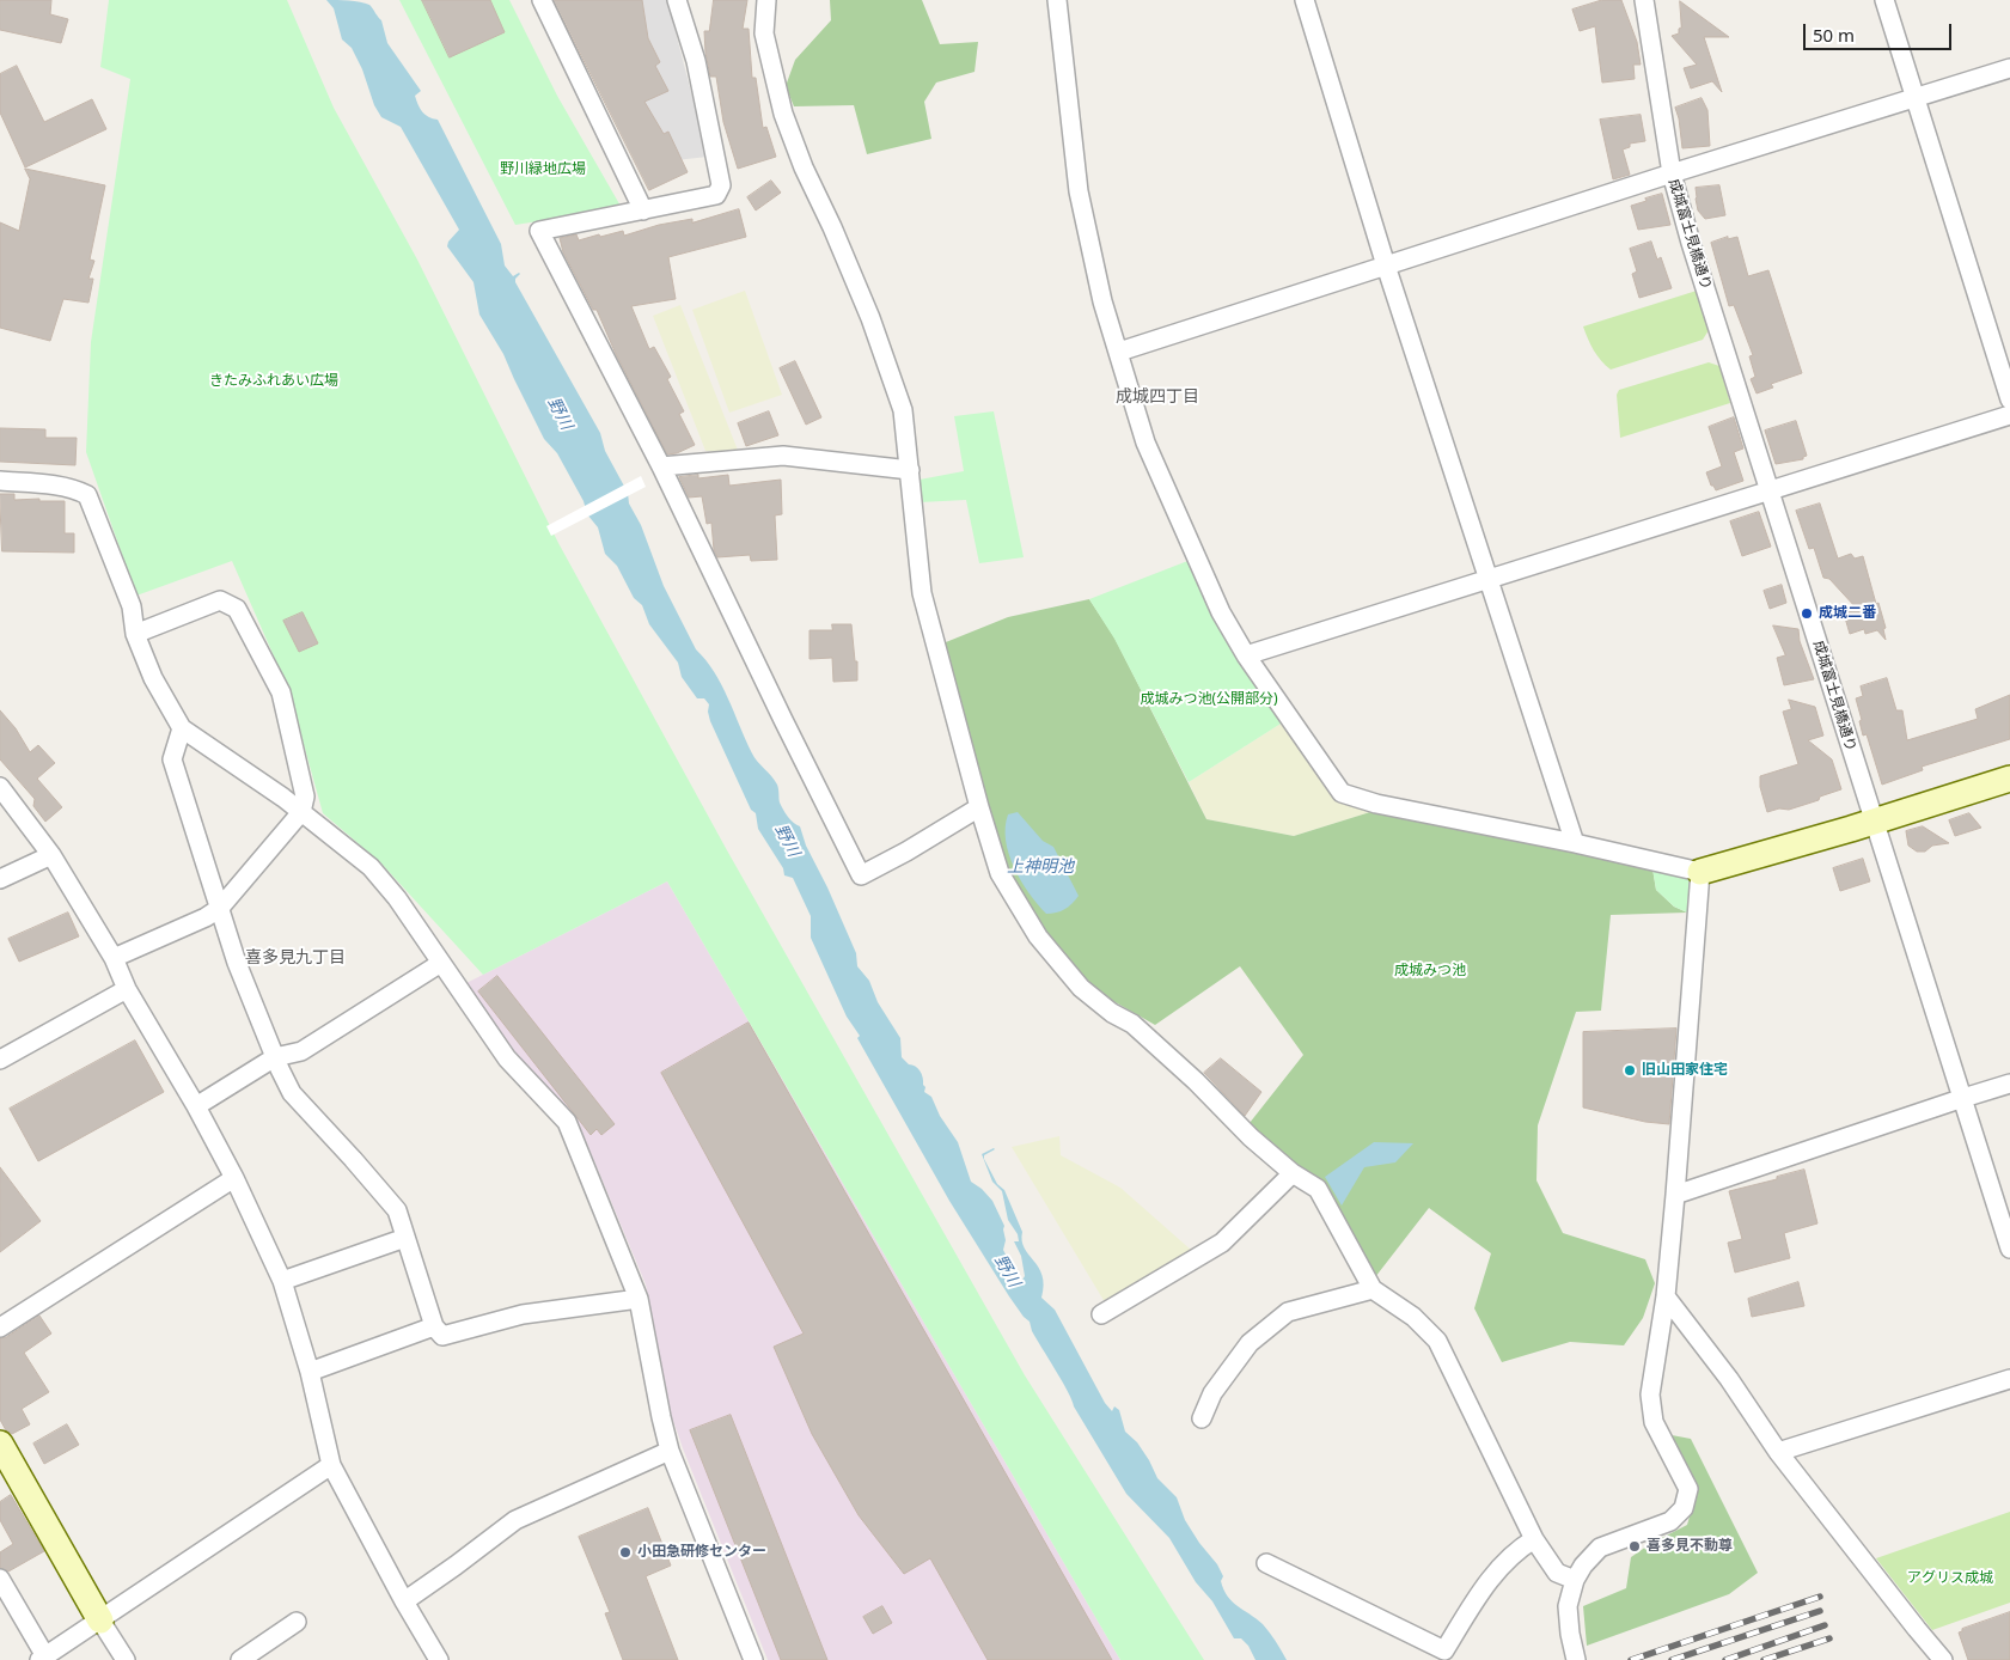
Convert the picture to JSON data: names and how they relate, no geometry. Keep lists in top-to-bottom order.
{
  "streets": {
    "street": ["成城富士見橋通り"]
  },
  "districts": ["成城四丁目", "喜多見九丁目"],
  "water": ["野川", "上神明池"],
  "parks": [
    "野川緑地広場",
    "きたみふれあい広場",
    "成城みつ池(公開部分)",
    "成城みつ池",
    "アグリス成城"
  ],
  "places": [
    "成城二番",
    "旧山田家住宅",
    "喜多見不動尊",
    "小田急研修センター"
  ],
  "scale_bar": "50 m"
}
